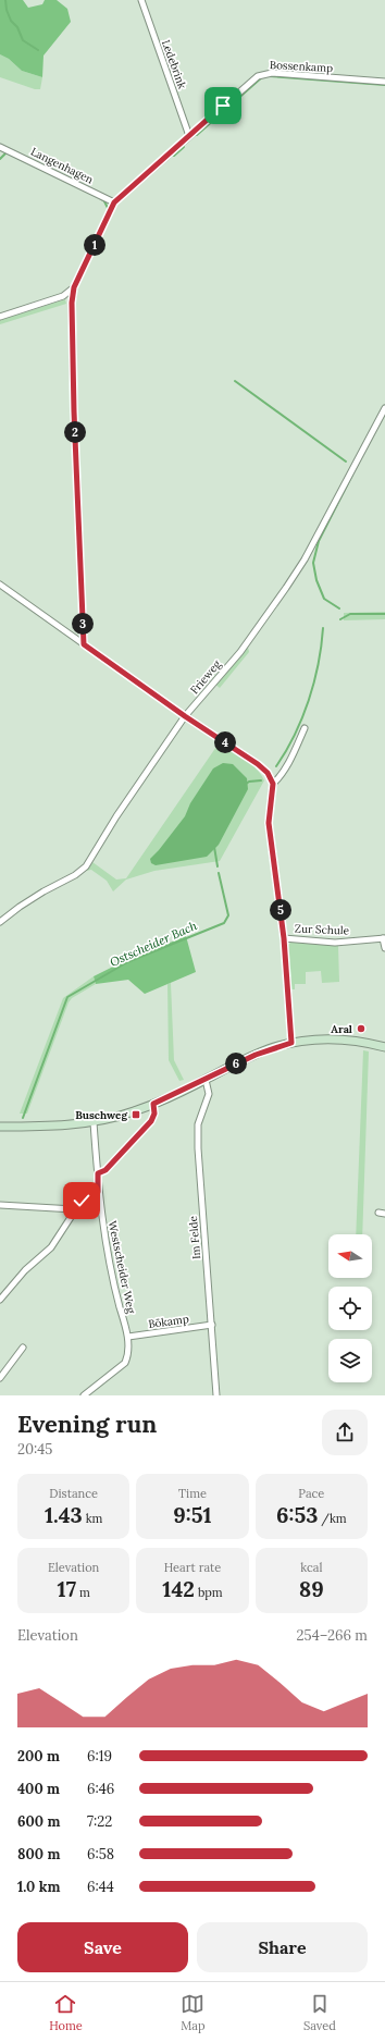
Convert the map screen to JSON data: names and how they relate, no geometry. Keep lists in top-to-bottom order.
{
  "streets": {
    "street": [
      "Ledebrink",
      "Bossenkamp",
      "Langenhagen",
      "Frieweg",
      "Zur Schule",
      "Im Felde",
      "Westscheider Weg",
      "Bökamp"
    ]
  },
  "crossings": [
    ["Ledebrink", "Bossenkamp"],
    ["Bossenkamp", "Langenhagen"],
    ["Im Felde", "Bökamp"],
    ["Westscheider Weg", "Bökamp"]
  ],
  "water": ["Ostscheider Bach"],
  "places": {
    "other": ["Aral"],
    "transit": ["Buschweg"]
  },
  "north": "left",
  "page": {
    "pins": [
      "1",
      "2",
      "3",
      "4",
      "5",
      "6"
    ],
    "heading": ["Evening run", "20:45"],
    "stats": [
      ["Distance", "1.43 km"],
      ["Time", "9:51"],
      ["Pace", "6:53 /km"],
      ["Elevation", "17 m"],
      ["Heart rate", "142 bpm"],
      ["kcal", "89"]
    ],
    "chart": ["Elevation", "254–266 m"],
    "list": [
      {
        "name": "200 m",
        "note": "6:19"
      },
      {
        "name": "400 m",
        "note": "6:46"
      },
      {
        "name": "600 m",
        "note": "7:22"
      },
      {
        "name": "800 m",
        "note": "6:58"
      },
      {
        "name": "1.0 km",
        "note": "6:44"
      }
    ],
    "buttons": ["Save", "Share"],
    "tabs": ["Home", "Map", "Saved"]
  }
}
